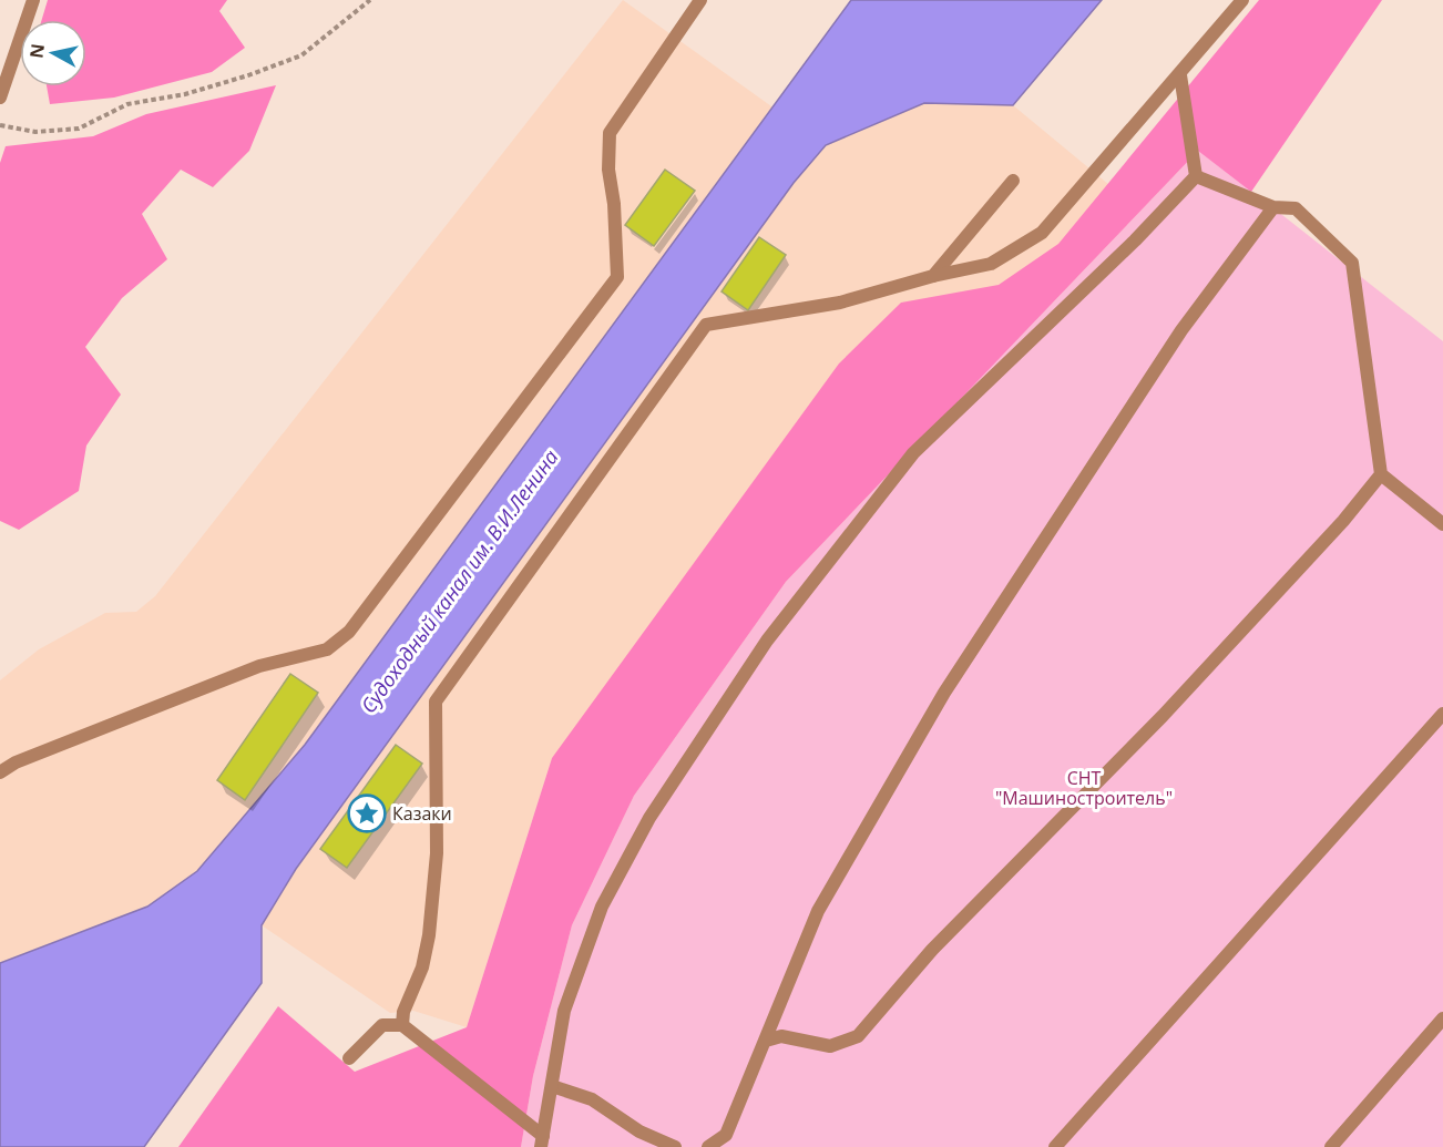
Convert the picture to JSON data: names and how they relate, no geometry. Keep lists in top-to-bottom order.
{
  "water": ["Судоходный канал им. В.И.Ленина"],
  "parks": ["СНТ \"Машиностроитель\""],
  "places": {
    "place": ["Казаки"]
  },
  "north": "left"
}
